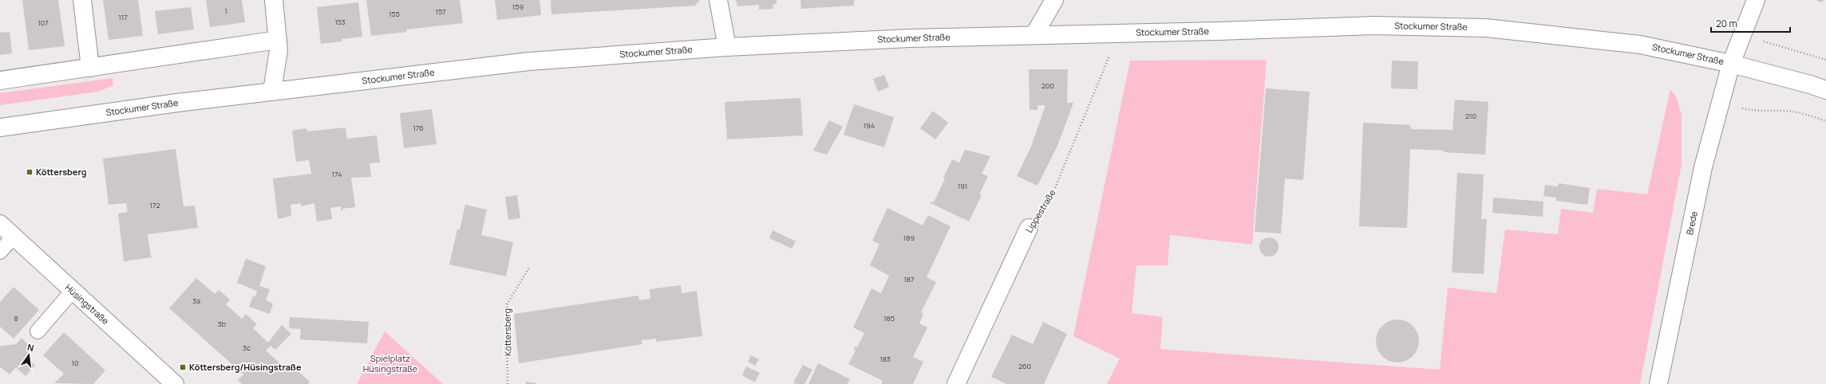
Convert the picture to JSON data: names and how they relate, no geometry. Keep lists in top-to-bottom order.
{
  "streets": {
    "main road": [
      "Stockumer Straße",
      "Lippestraße",
      "Brede",
      "Hüsingstraße"
    ],
    "path": ["Köttersberg"]
  },
  "crossings": [
    ["Stockumer Straße", "Brede"]
  ],
  "parks": ["Spielplatz Hüsingstraße"],
  "places": {
    "transit": ["Köttersberg", "Köttersberg/Hüsingstraße"]
  },
  "house_numbers": [
    "159",
    "1",
    "157",
    "155",
    "117",
    "153",
    "107",
    "200",
    "210",
    "194",
    "176",
    "174",
    "191",
    "172",
    "189",
    "187",
    "3a",
    "8",
    "185",
    "3b",
    "3c",
    "183",
    "10",
    "260"
  ],
  "scale_bar": "20 m",
  "north": "top"
}
